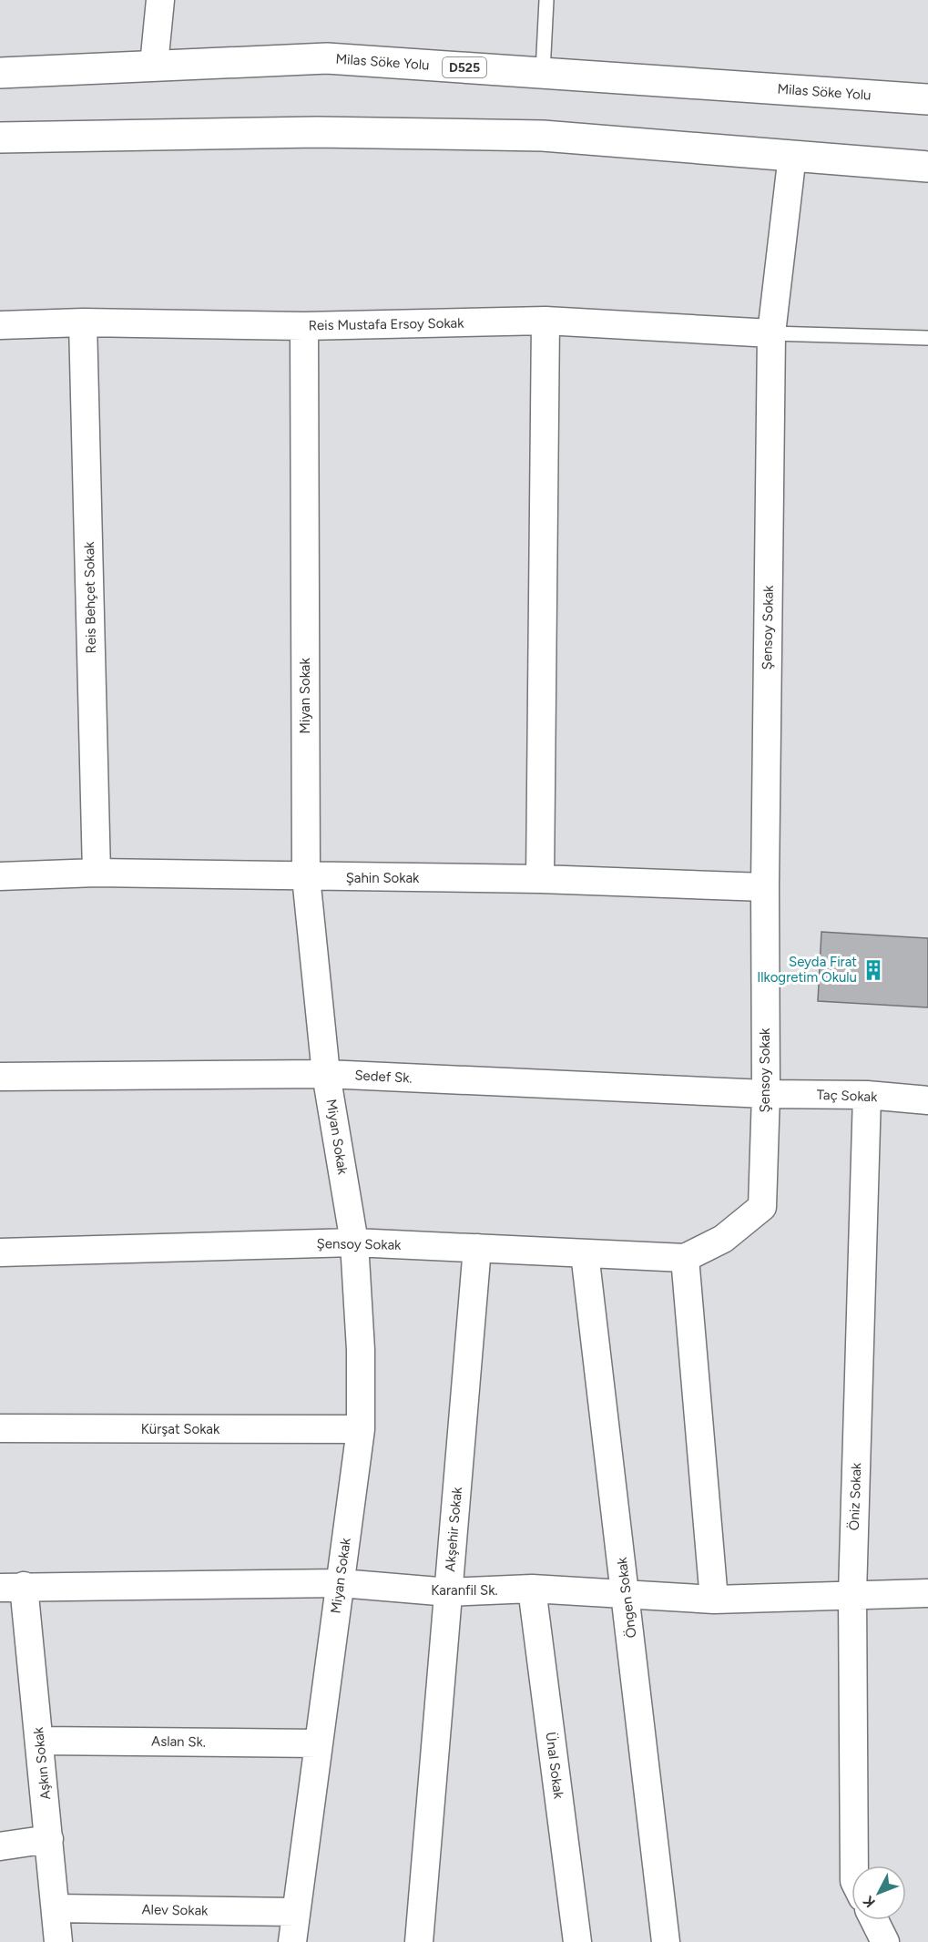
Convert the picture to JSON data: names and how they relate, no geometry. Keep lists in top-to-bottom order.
{
  "streets": {
    "highway": ["Milas Söke Yolu", "D525"],
    "street": [
      "Reis Mustafa Ersoy Sokak",
      "Reis Behçet Sokak",
      "Şensoy Sokak",
      "Miyan Sokak",
      "Şahin Sokak",
      "Sedef Sk.",
      "Taç Sokak",
      "Kürşat Sokak",
      "Öniz Sokak",
      "Akşehir Sokak",
      "Karanfil Sk.",
      "Öngen Sokak",
      "Aslan Sk.",
      "Aşkın Sokak",
      "Ünal Sokak",
      "Alev Sokak"
    ]
  },
  "crossings": [
    ["Reis Mustafa Ersoy Sokak", "Reis Behçet Sokak"],
    ["Reis Mustafa Ersoy Sokak", "Şensoy Sokak"],
    ["Reis Mustafa Ersoy Sokak", "Miyan Sokak"],
    ["Reis Behçet Sokak", "Şahin Sokak"],
    ["Şensoy Sokak", "Miyan Sokak"],
    ["Şensoy Sokak", "Şahin Sokak"],
    ["Şensoy Sokak", "Sedef Sk."],
    ["Şensoy Sokak", "Taç Sokak"],
    ["Şensoy Sokak", "Akşehir Sokak"],
    ["Şensoy Sokak", "Öngen Sokak"],
    ["Miyan Sokak", "Şahin Sokak"],
    ["Miyan Sokak", "Sedef Sk."],
    ["Miyan Sokak", "Kürşat Sokak"],
    ["Miyan Sokak", "Karanfil Sk."],
    ["Miyan Sokak", "Aslan Sk."],
    ["Miyan Sokak", "Alev Sokak"],
    ["Sedef Sk.", "Taç Sokak"],
    ["Taç Sokak", "Öniz Sokak"],
    ["Öniz Sokak", "Karanfil Sk."],
    ["Akşehir Sokak", "Karanfil Sk."],
    ["Karanfil Sk.", "Öngen Sokak"],
    ["Karanfil Sk.", "Aşkın Sokak"],
    ["Karanfil Sk.", "Ünal Sokak"],
    ["Aslan Sk.", "Aşkın Sokak"],
    ["Aşkın Sokak", "Alev Sokak"]
  ],
  "places": {
    "building": ["Seyda Firat Ilkogretim Okulu"]
  },
  "north": "bottom left"
}
